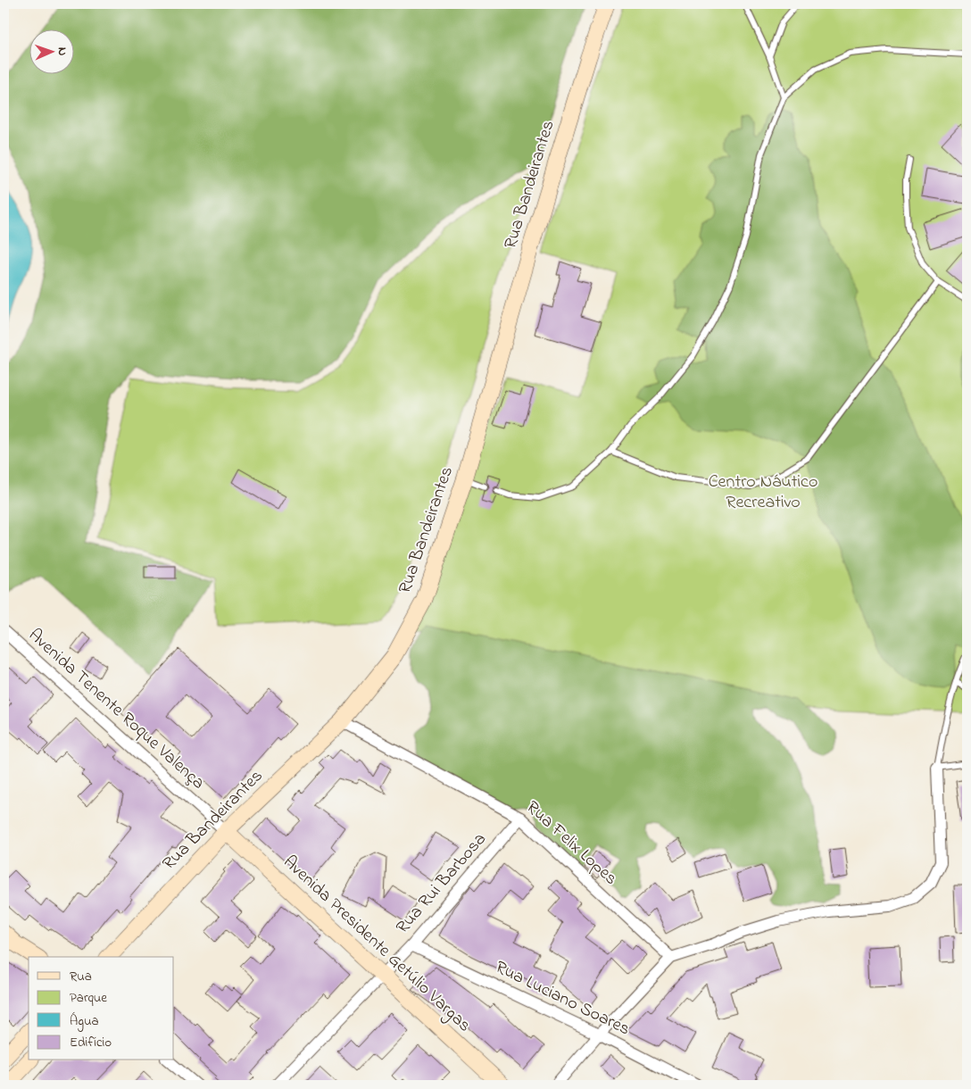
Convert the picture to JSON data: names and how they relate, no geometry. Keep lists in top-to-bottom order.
{
  "streets": {
    "street": [
      "Rua Bandeirantes",
      "Avenida Tenente Roque Valença",
      "Rua Felix Lopes",
      "Rua Rui Barbosa",
      "Avenida Presidente Getúlio Vargas",
      "Rua Luciano Soares"
    ]
  },
  "crossings": [
    ["Rua Bandeirantes", "Avenida Tenente Roque Valença"],
    ["Rua Bandeirantes", "Rua Felix Lopes"],
    ["Rua Bandeirantes", "Avenida Presidente Getúlio Vargas"],
    ["Avenida Tenente Roque Valença", "Avenida Presidente Getúlio Vargas"],
    ["Rua Felix Lopes", "Rua Rui Barbosa"],
    ["Rua Rui Barbosa", "Avenida Presidente Getúlio Vargas"],
    ["Rua Rui Barbosa", "Rua Luciano Soares"]
  ],
  "parks": ["Centro Náutico Recreativo"],
  "legend": [
    "Rua",
    "Parque",
    "Água",
    "Edifício"
  ],
  "north": "right"
}
